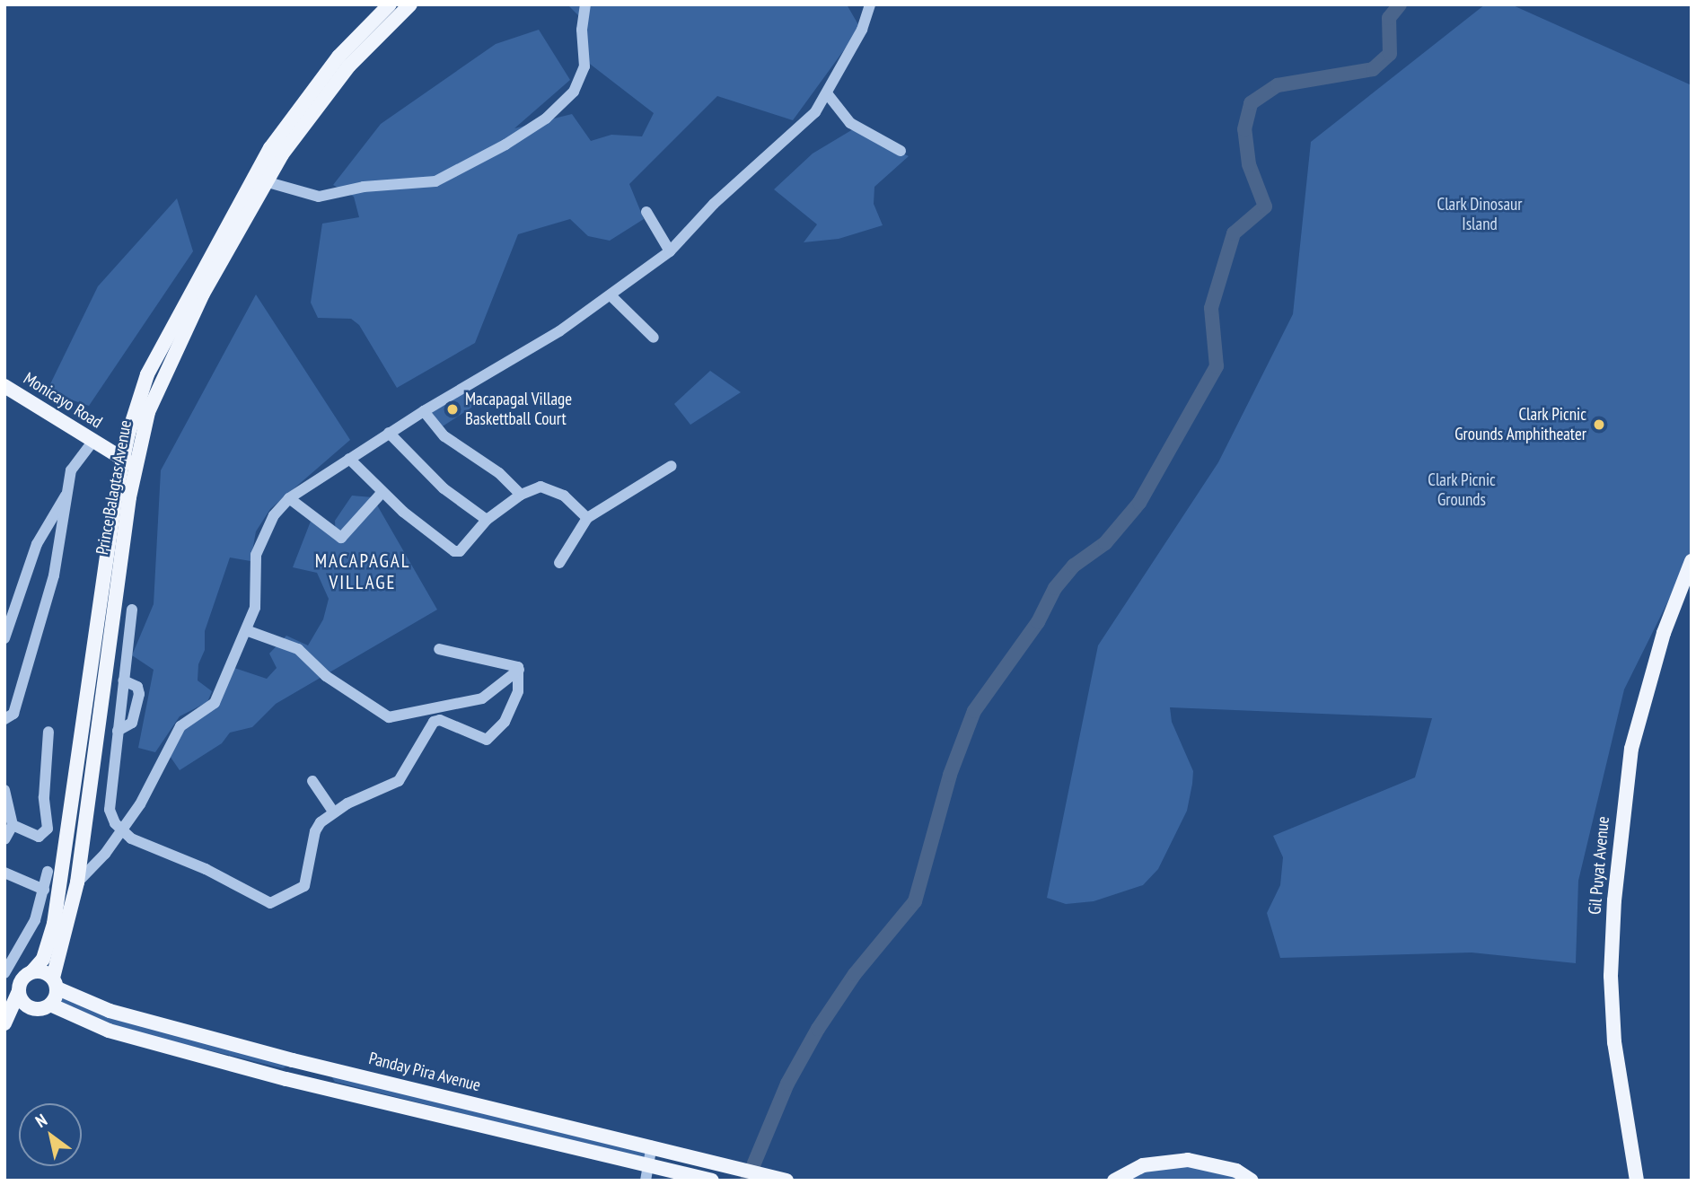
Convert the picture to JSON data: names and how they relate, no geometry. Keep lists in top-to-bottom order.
{
  "streets": {
    "main road": [
      "Monicayo Road",
      "Prince Balagtas Avenue",
      "Gil Puyat Avenue",
      "Panday Pira Avenue"
    ]
  },
  "crossings": [
    ["Monicayo Road", "Prince Balagtas Avenue"],
    ["Prince Balagtas Avenue", "Panday Pira Avenue"]
  ],
  "districts": ["MACAPAGAL VILLAGE"],
  "parks": ["Clark Dinosaur Island", "Clark Picnic Grounds"],
  "places": ["Macapagal Village Baskettball Court", "Clark Picnic Grounds Amphitheater"],
  "north": "top left"
}
